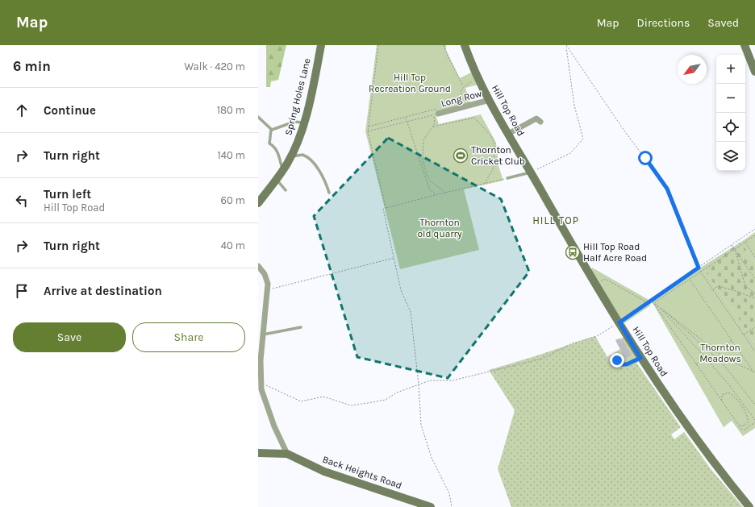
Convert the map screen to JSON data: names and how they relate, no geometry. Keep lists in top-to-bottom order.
{
  "streets": {
    "street": [
      "Spring Holes Lane",
      "Long Row",
      "Hill Top Road",
      "Back Heights Road"
    ]
  },
  "crossings": [
    ["Long Row", "Hill Top Road"]
  ],
  "districts": ["HILL TOP"],
  "parks": ["Hill Top Recreation Ground", "Thornton old quarry", "Thornton Meadows"],
  "places": {
    "sports": ["Thornton Cricket Club"],
    "bus stop": ["Hill Top Road Half Acre Road"]
  },
  "north": "bottom left",
  "page": {
    "header": "Map",
    "nav": ["Map", "Directions", "Saved"],
    "heading": ["6 min", "Walk · 420 m"],
    "map_buttons": ["+", "−"],
    "list": [
      ["Continue", "180 m"],
      ["Turn right", "140 m"],
      ["Turn left", "Hill Top Road", "60 m"],
      ["Turn right", "40 m"],
      "Arrive at destination"
    ],
    "buttons": ["Save", "Share"]
  }
}
